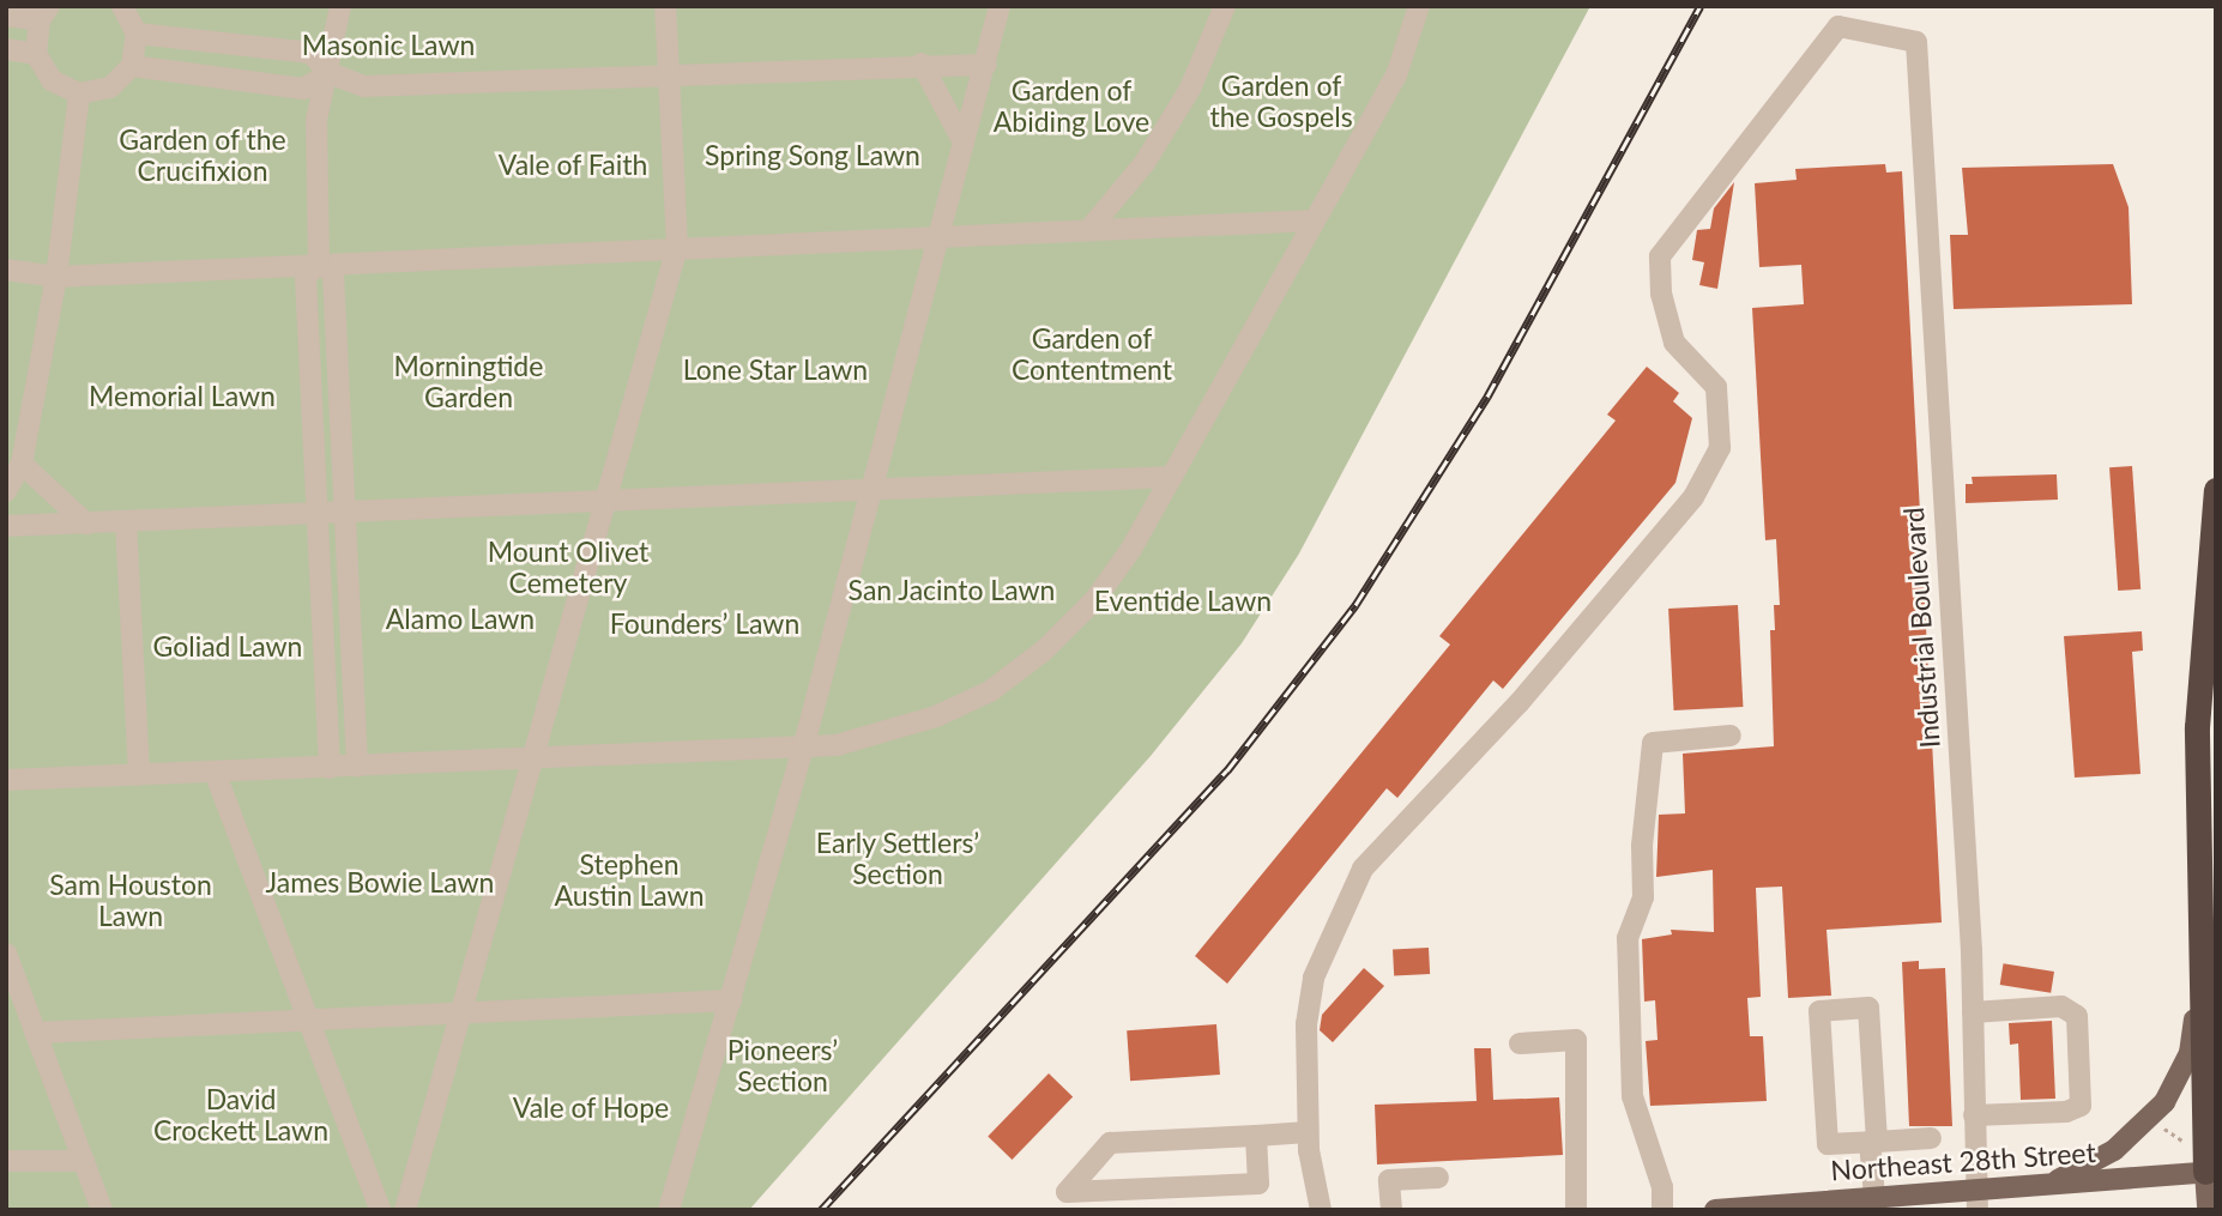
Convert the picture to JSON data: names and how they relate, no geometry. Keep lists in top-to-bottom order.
{
  "streets": {
    "main road": ["Northeast 28th Street"],
    "lane": ["Industrial Boulevard"]
  },
  "crossings": [
    ["Industrial Boulevard", "Northeast 28th Street"]
  ],
  "parks": [
    "Masonic Lawn",
    "Garden of the Gospels",
    "Garden of Abiding Love",
    "Garden of the Crucifixion",
    "Spring Song Lawn",
    "Vale of Faith",
    "Garden of Contentment",
    "Morningtide Garden",
    "Lone Star Lawn",
    "Memorial Lawn",
    "Mount Olivet Cemetery",
    "San Jacinto Lawn",
    "Eventide Lawn",
    "Alamo Lawn",
    "Founders’ Lawn",
    "Goliad Lawn",
    "Early Settlers’ Section",
    "Stephen Austin Lawn",
    "James Bowie Lawn",
    "Sam Houston Lawn",
    "Pioneers’ Section",
    "David Crockett Lawn",
    "Vale of Hope"
  ]
}
